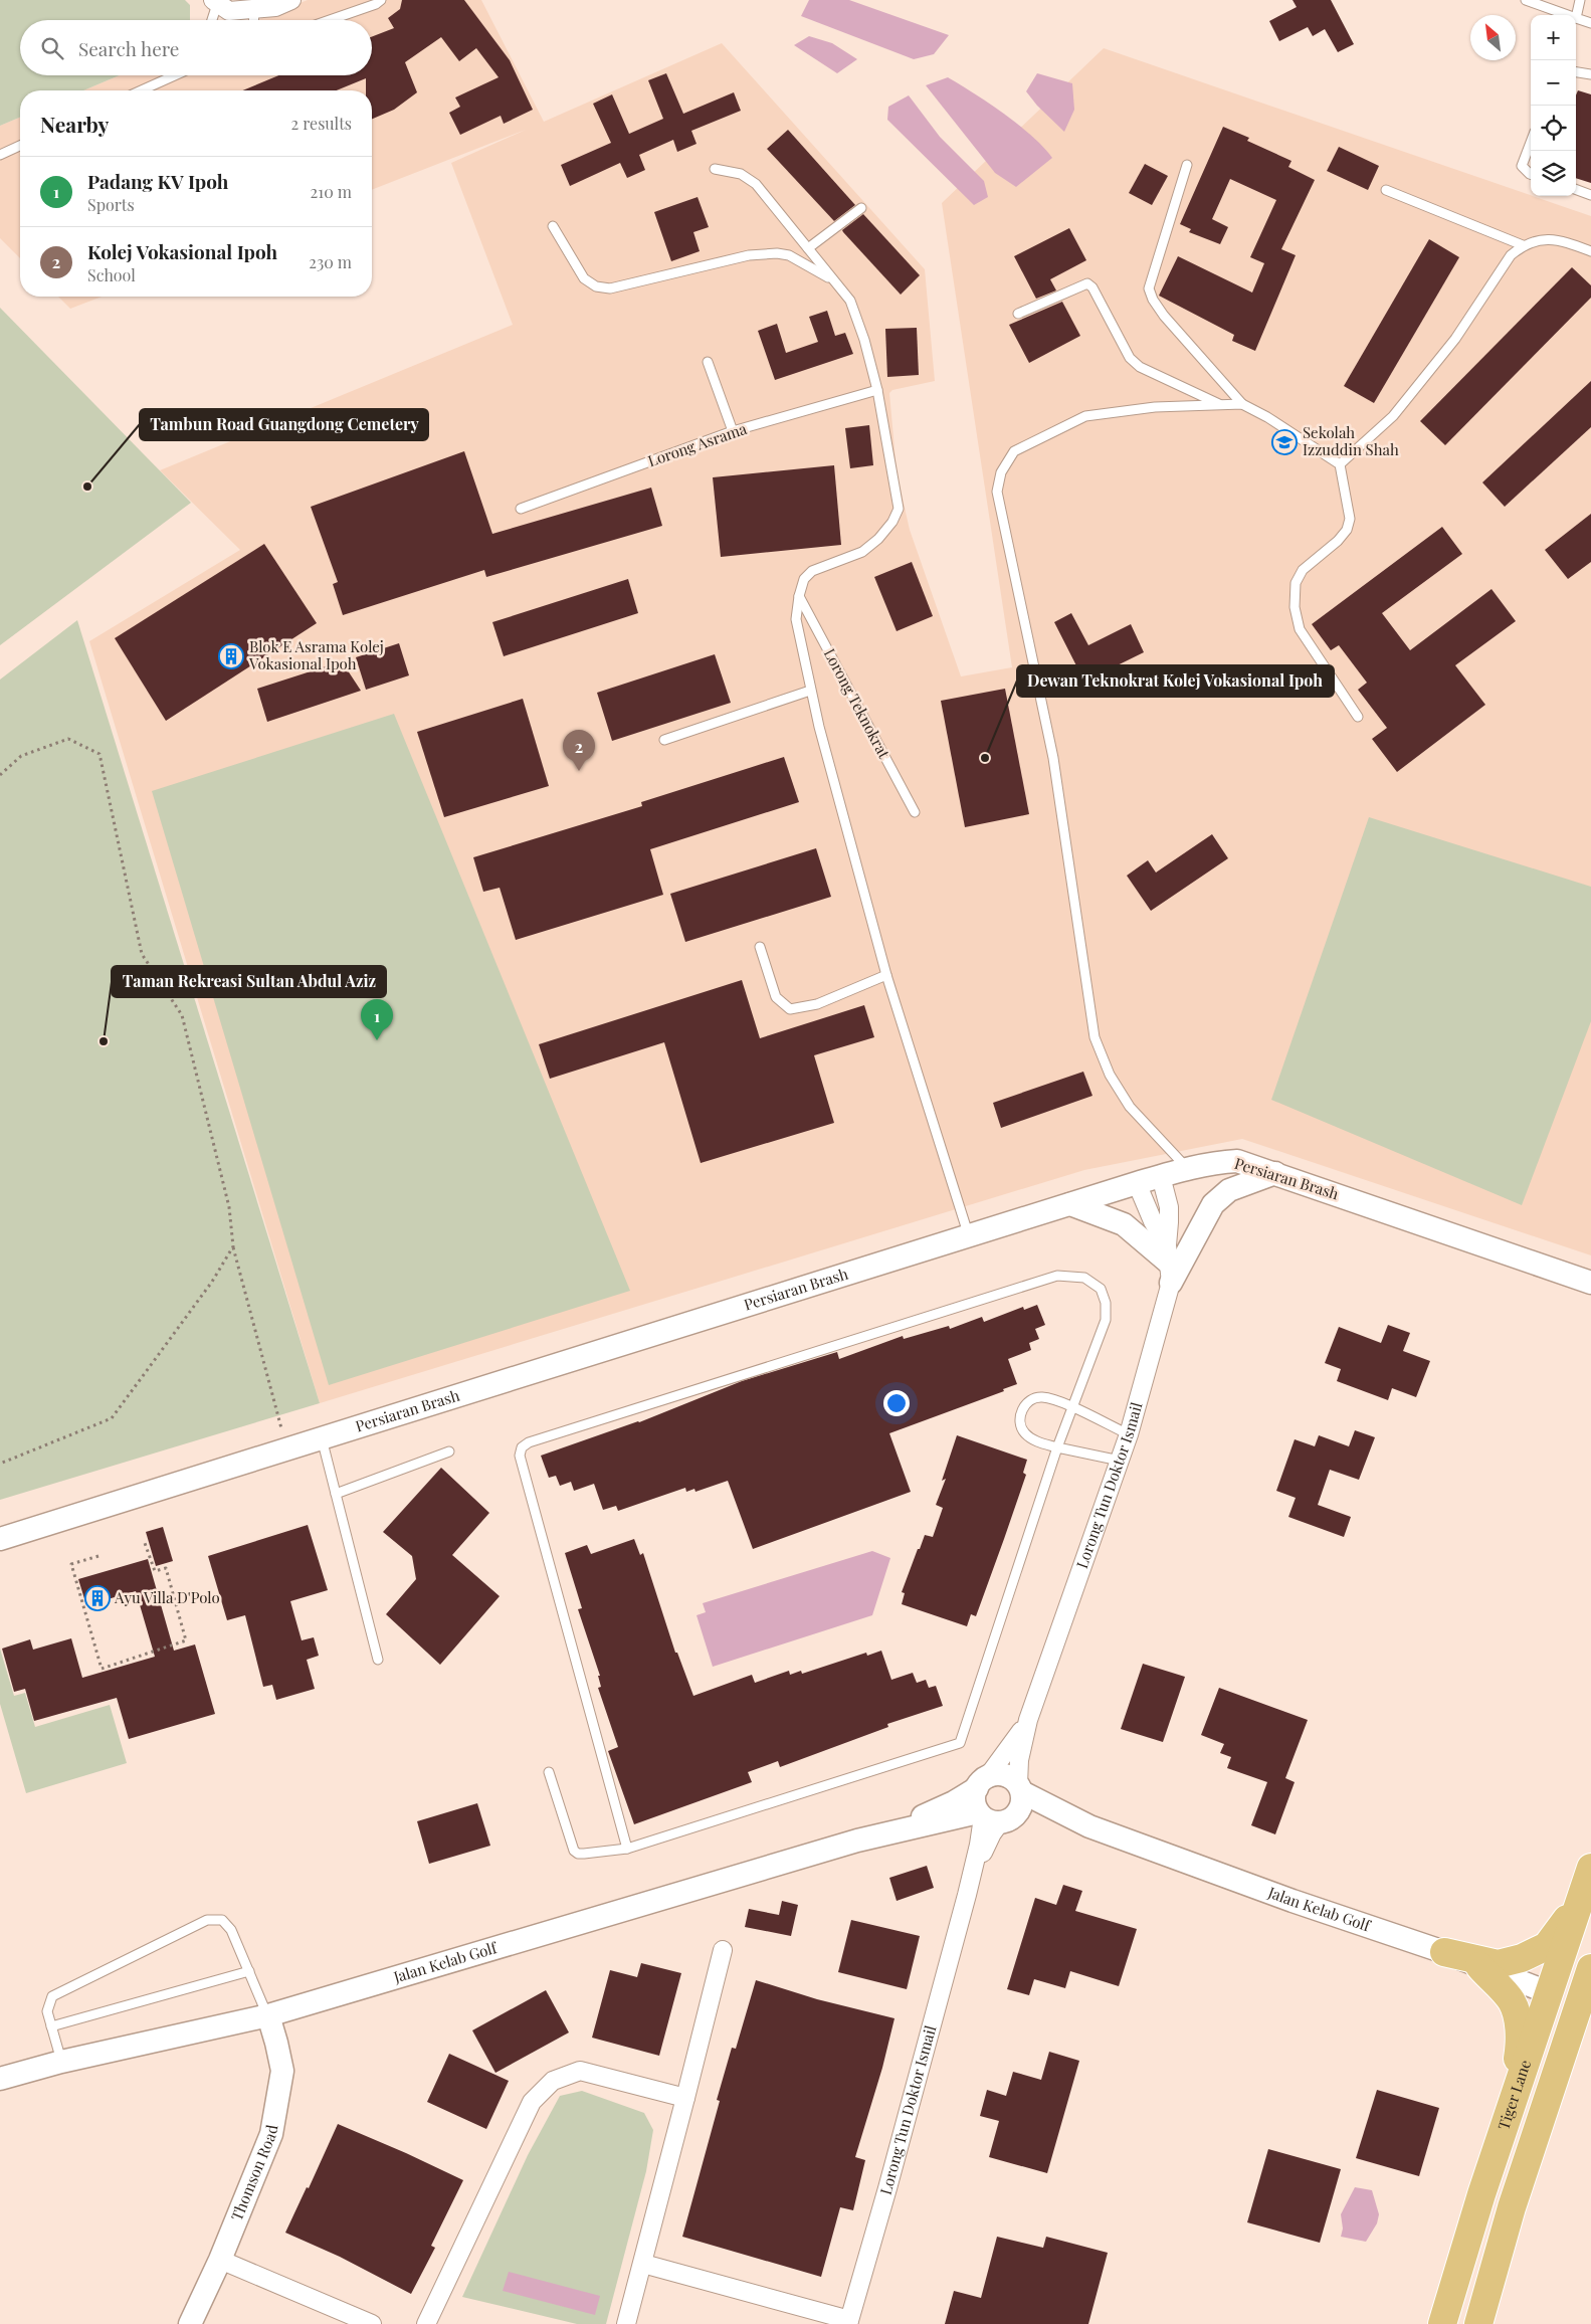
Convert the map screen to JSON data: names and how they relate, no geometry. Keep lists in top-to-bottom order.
{
  "streets": {
    "main road": ["Tiger Lane"],
    "street": [
      "Persiaran Brash",
      "Lorong Tun Doktor Ismail",
      "Jalan Kelab Golf",
      "Thomson Road"
    ],
    "lane": ["Lorong Asrama", "Lorong Teknokrat"]
  },
  "crossings": [
    ["Persiaran Brash", "Lorong Tun Doktor Ismail"],
    ["Lorong Tun Doktor Ismail", "Jalan Kelab Golf"],
    ["Jalan Kelab Golf", "Tiger Lane"],
    ["Jalan Kelab Golf", "Thomson Road"]
  ],
  "places": {
    "school or university": ["Sekolah Izzuddin Shah"],
    "other": ["Tambun Road Guangdong Cemetery", "Dewan Teknokrat Kolej Vokasional Ipoh", "Taman Rekreasi Sultan Abdul Aziz"],
    "building": ["Blok E Asrama Kolej Vokasional Ipoh", "Ayu Villa D'Polo"]
  },
  "north": "top left",
  "page": {
    "map_buttons": ["+", "−"],
    "search": "Search here",
    "heading": ["Nearby", "2 results"],
    "list": [
      {
        "mark": "1",
        "name": "Padang KV Ipoh",
        "note": "Sports",
        "value": "210 m"
      },
      {
        "mark": "2",
        "name": "Kolej Vokasional Ipoh",
        "note": "School",
        "value": "230 m"
      }
    ],
    "pins": ["2", "1"]
  }
}
